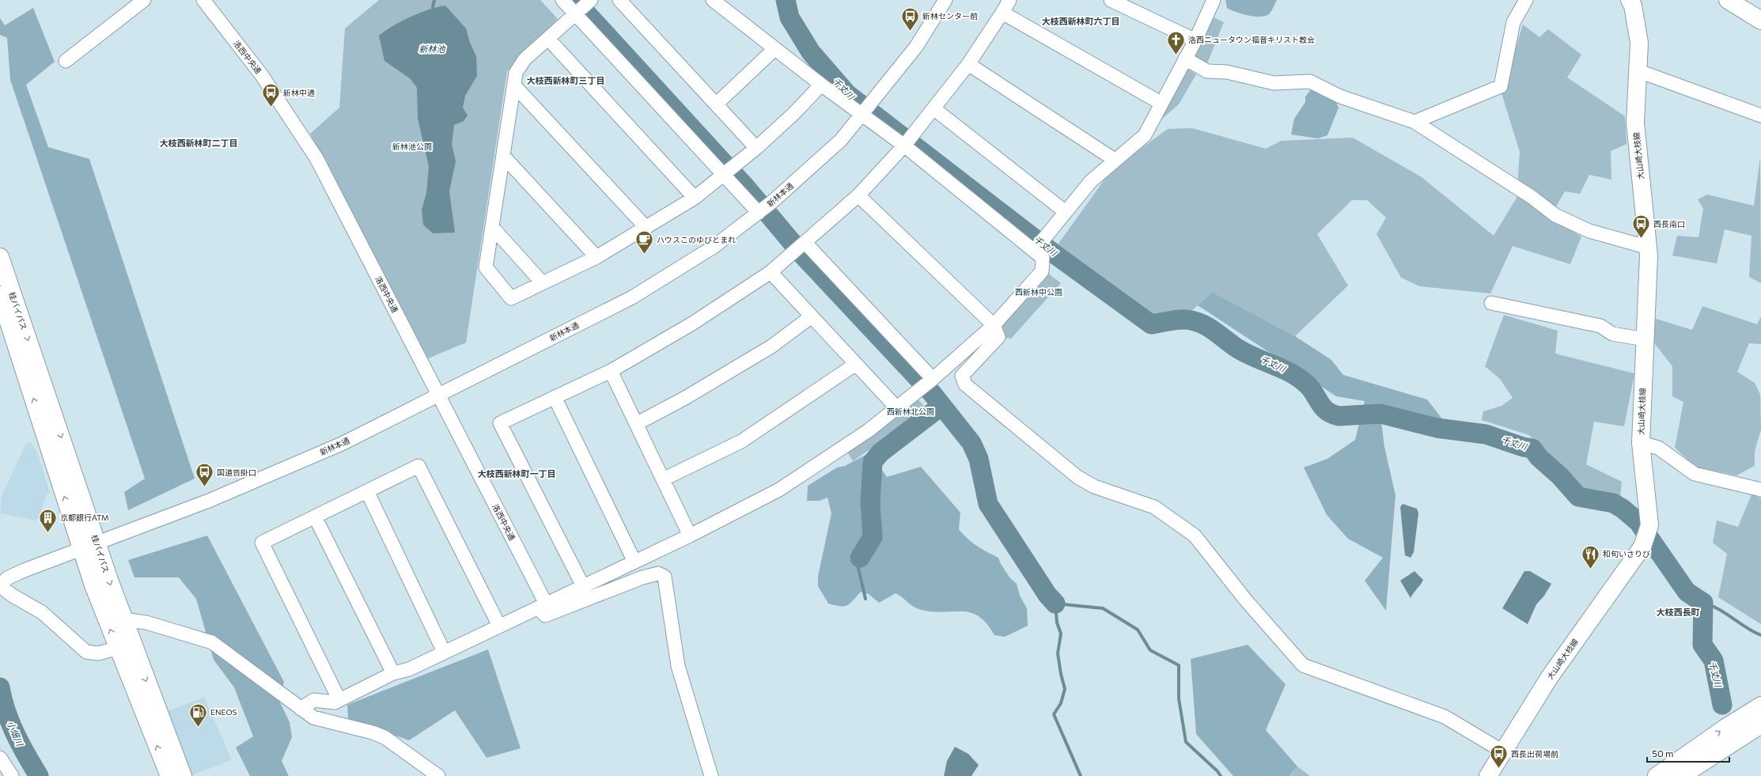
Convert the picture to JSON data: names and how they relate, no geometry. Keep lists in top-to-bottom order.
{
  "streets": {
    "main road": ["大山崎大枝線", "桂バイパス"],
    "street": ["洛西中央通", "新林本通"]
  },
  "crossings": [
    ["洛西中央通", "新林本通"],
    ["新林本通", "桂バイパス"]
  ],
  "districts": [
    "大枝西新林町六丁目",
    "大枝西新林町三丁目",
    "大枝西新林町二丁目",
    "大枝西新林町一丁目",
    "大枝西長町"
  ],
  "water": ["新林池", "千丈川", "小畑川"],
  "parks": ["新林池公園", "西新林中公園", "西新林北公園"],
  "places": {
    "bus stop": [
      "新林センター前",
      "新林中通",
      "西長南口",
      "国道沓掛口",
      "西長出荷場前"
    ],
    "church": ["洛西ニュータウン福音キリスト教会"],
    "cafe": ["ハウスこのゆびとまれ"],
    "building": ["京都銀行ATM"],
    "restaurant": ["和旬いさりび"],
    "fuel station": ["ENEOS"]
  },
  "scale_bar": "50 m"
}
